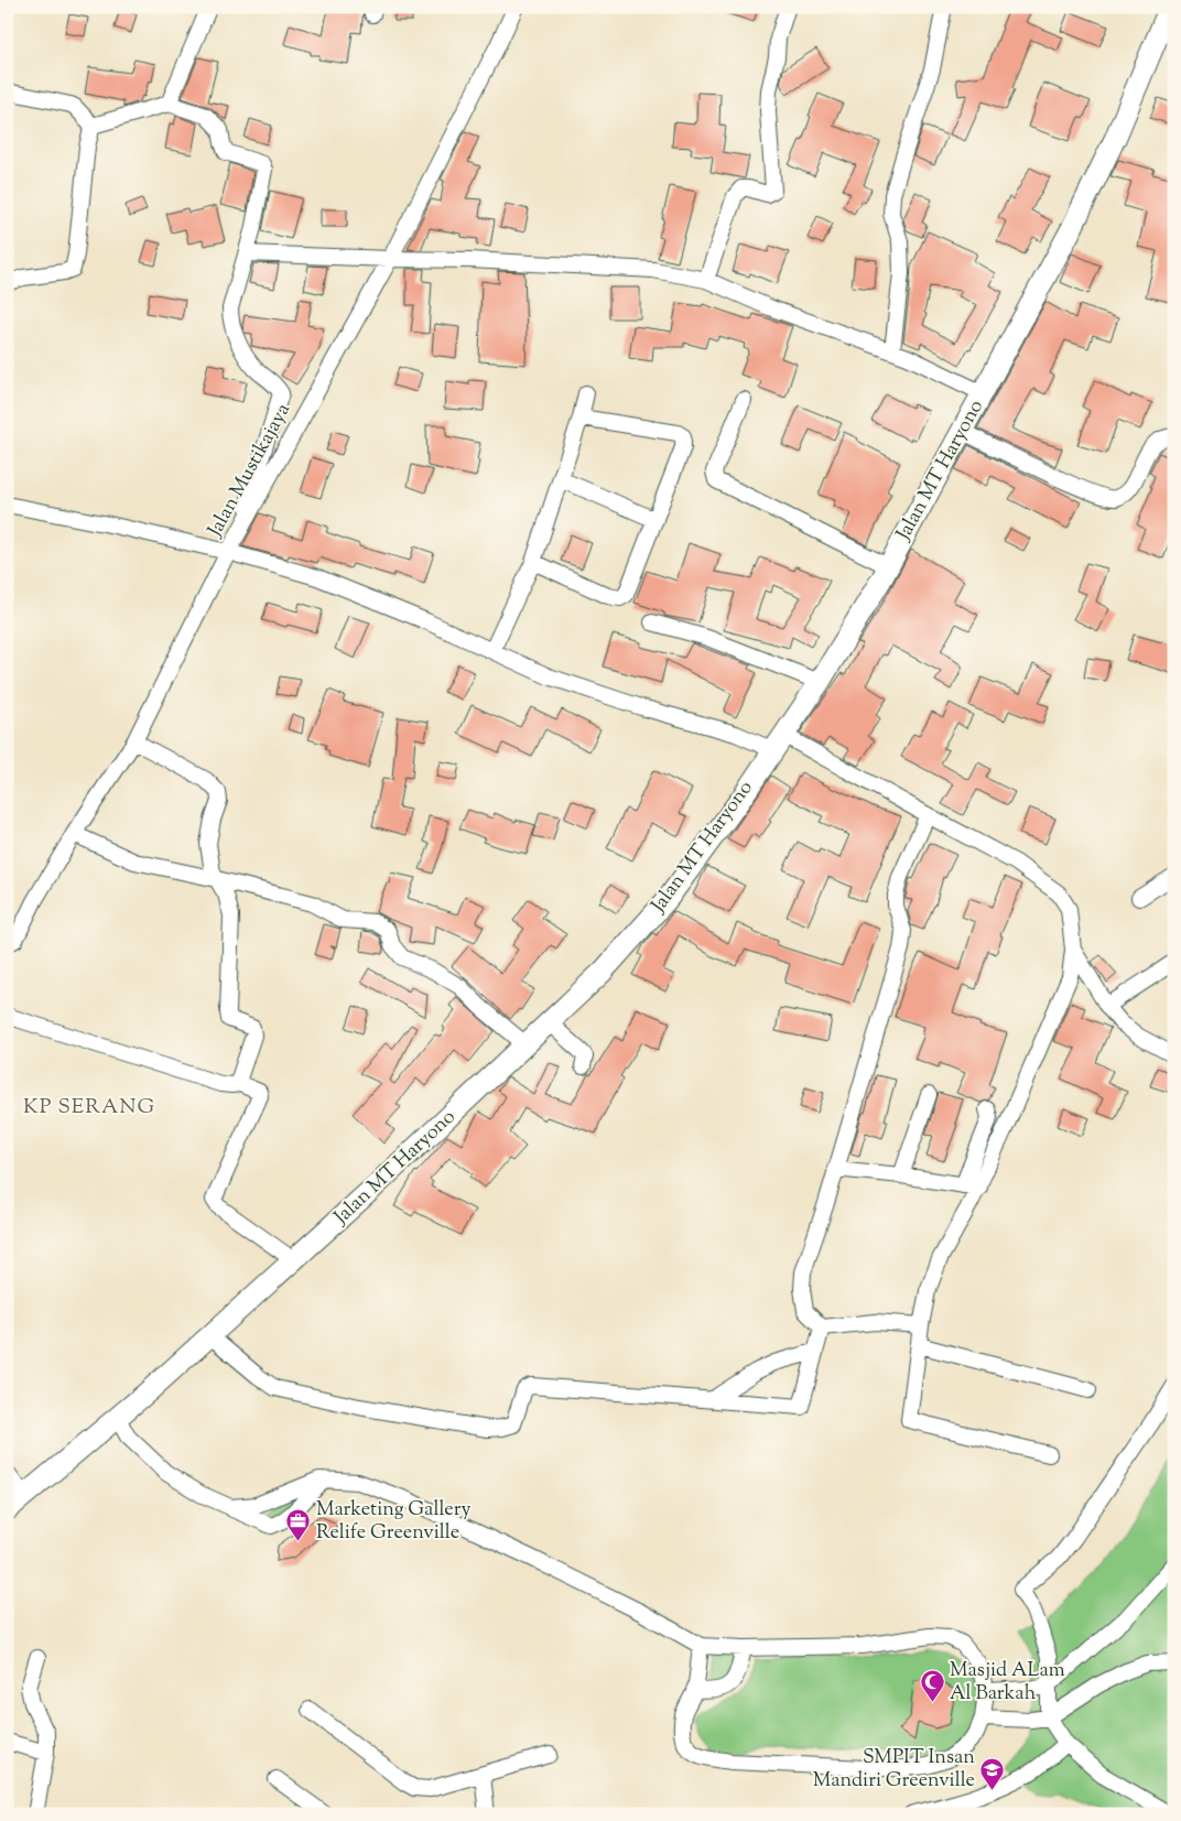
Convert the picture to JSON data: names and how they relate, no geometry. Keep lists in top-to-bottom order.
{
  "streets": {
    "main road": ["Jalan MT Haryono"],
    "street": ["Jalan Mustikajaya"]
  },
  "districts": ["KP SERANG"],
  "places": {
    "office": ["Marketing Gallery Relife Greenville"],
    "mosque": ["Masjid ALam Al Barkah"],
    "school or university": ["SMPIT Insan Mandiri Greenville"]
  }
}
